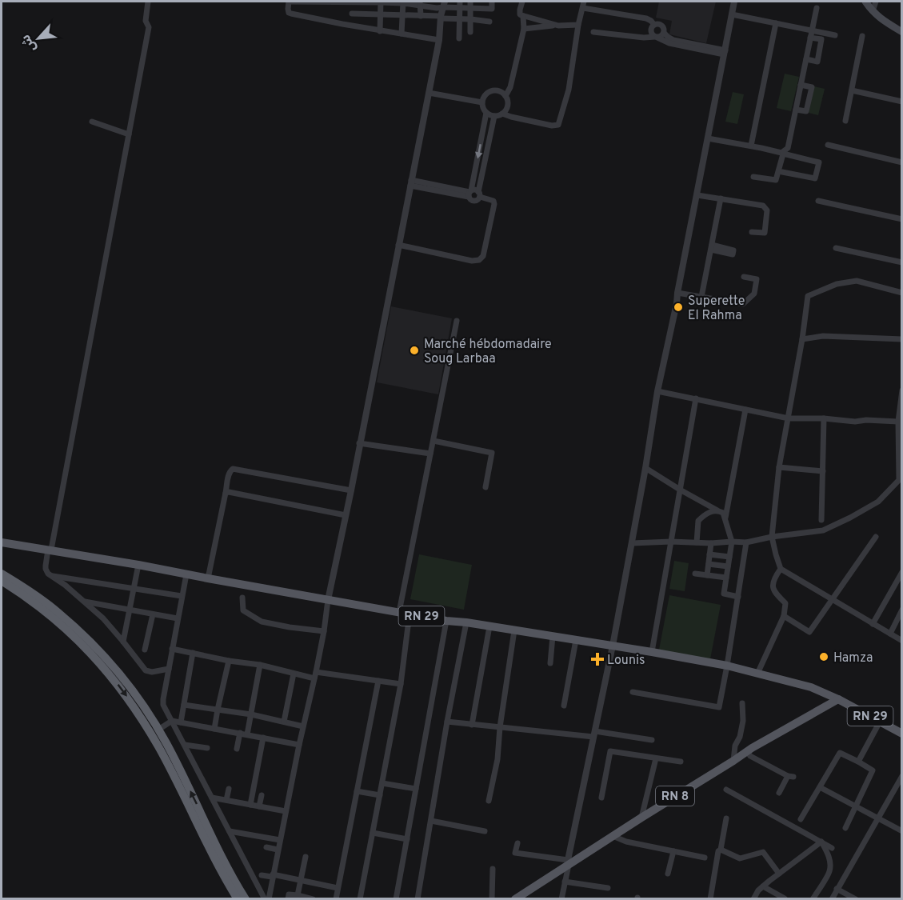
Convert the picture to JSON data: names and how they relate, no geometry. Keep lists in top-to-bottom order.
{
  "streets": {
    "main road": ["RN 29", "RN 8"]
  },
  "crossings": [
    ["RN 29", "RN 8"]
  ],
  "places": {
    "other": ["Superette El Rahma", "Marché hébdomadaire Soug Larbaa", "Hamza"],
    "health": ["Lounis"]
  },
  "north": "bottom left"
}
